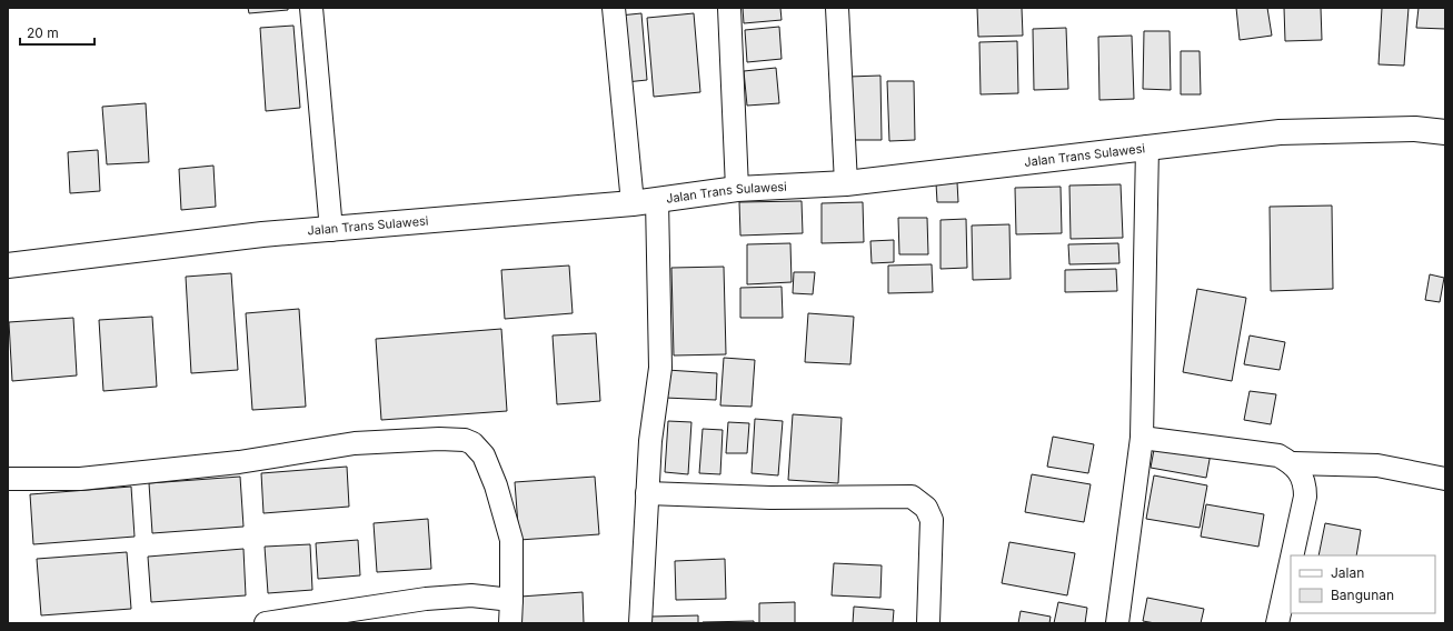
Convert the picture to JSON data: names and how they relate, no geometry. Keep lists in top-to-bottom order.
{
  "streets": {
    "highway": ["Jalan Trans Sulawesi"]
  },
  "legend": ["Jalan", "Bangunan"],
  "scale_bar": "20 m"
}
